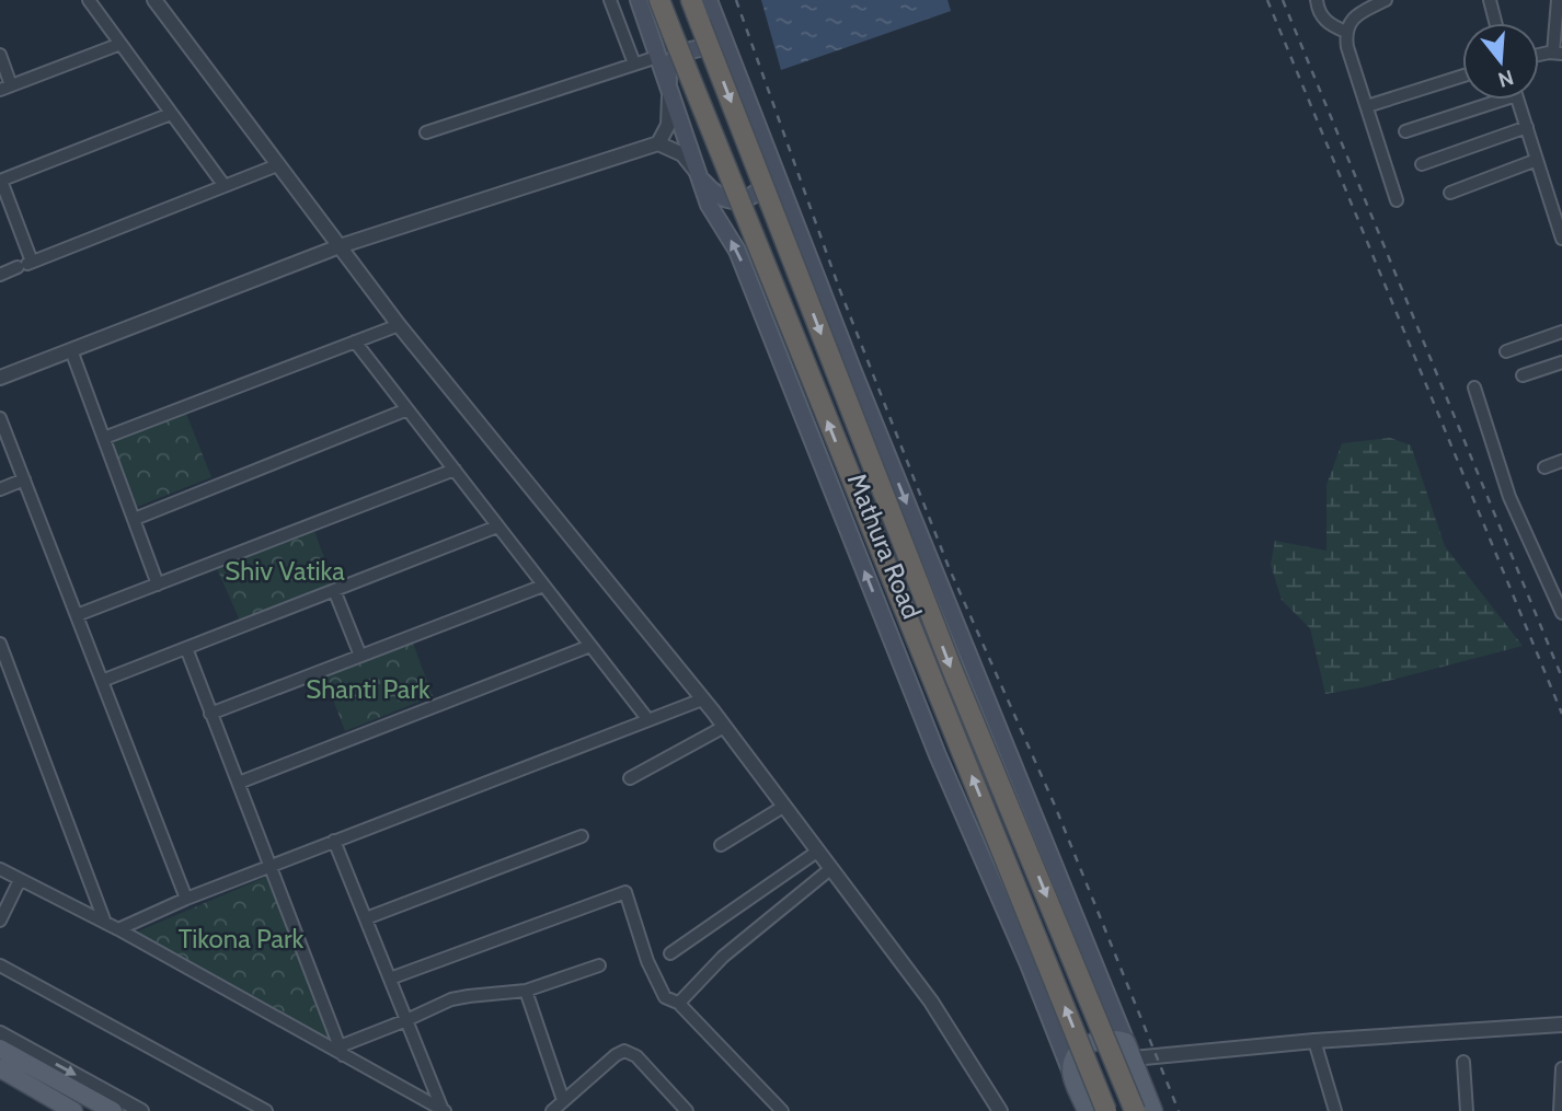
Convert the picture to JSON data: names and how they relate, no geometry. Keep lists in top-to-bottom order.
{
  "streets": {
    "highway": ["Mathura Road"]
  },
  "parks": ["Shiv Vatika", "Shanti Park", "Tikona Park"],
  "north": "bottom"
}
